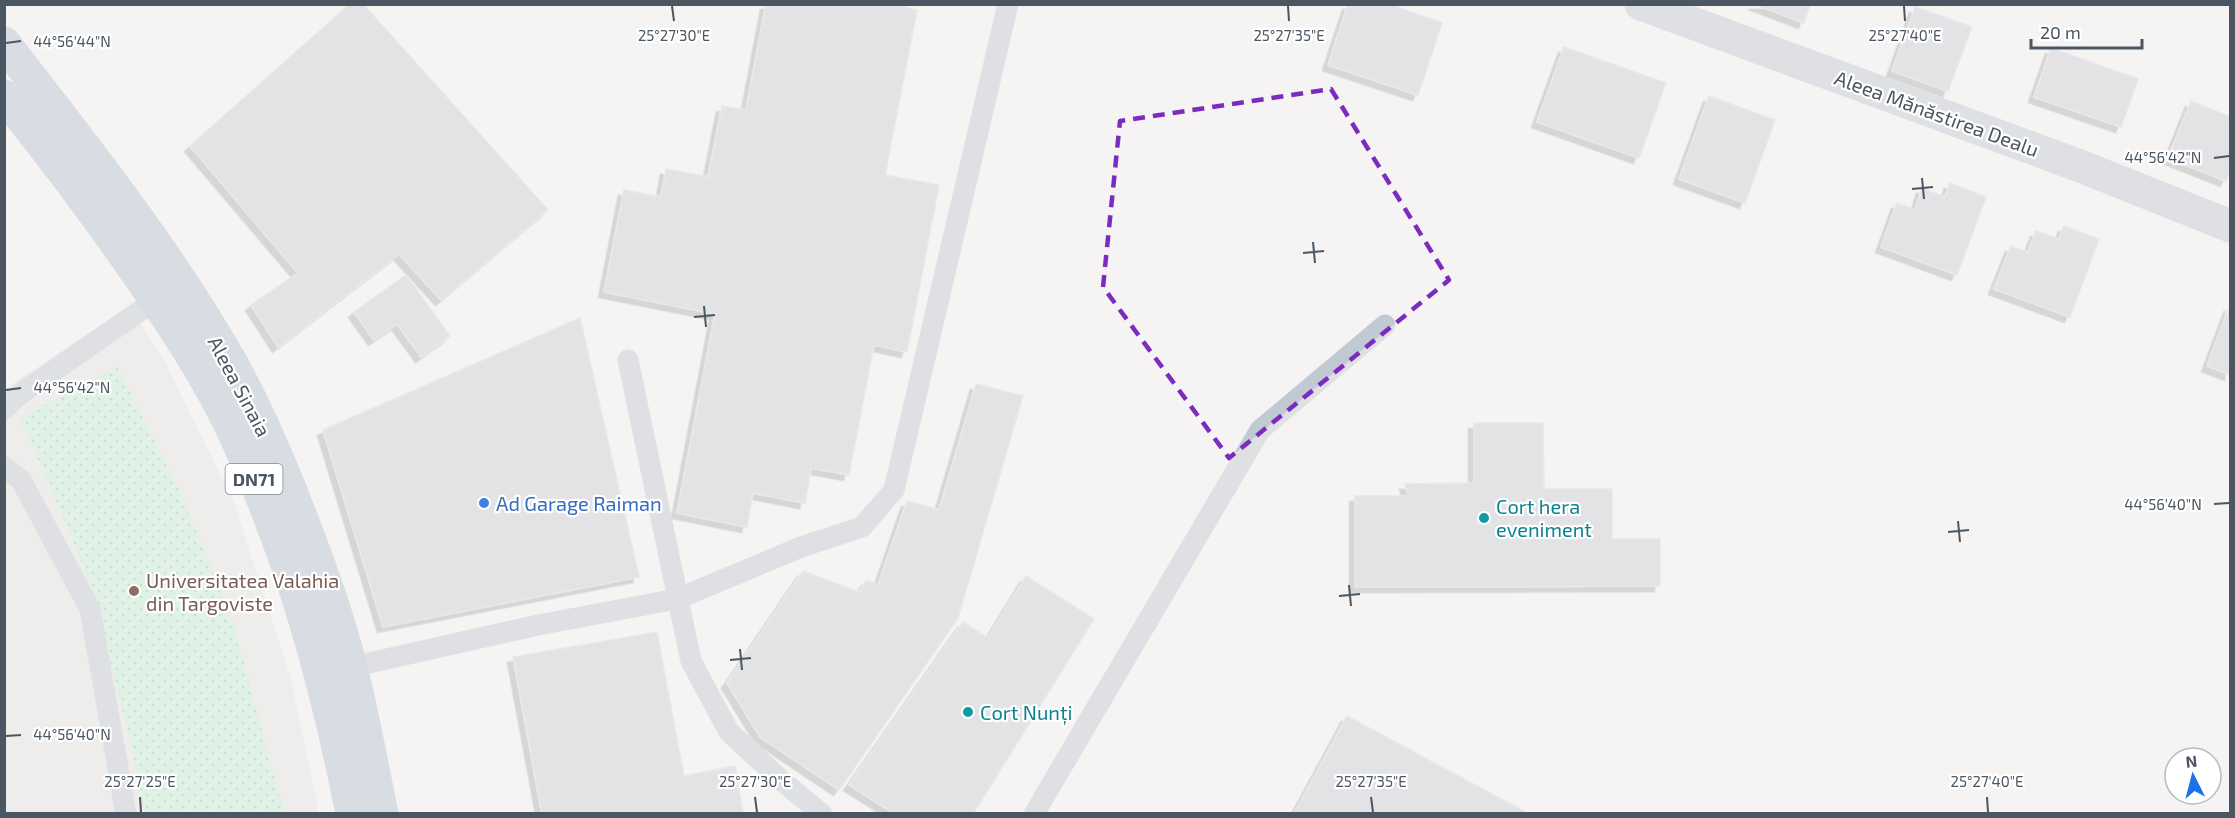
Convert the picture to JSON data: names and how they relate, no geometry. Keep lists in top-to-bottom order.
{
  "streets": {
    "main road": ["Aleea Sinaia", "DN71"],
    "street": ["Aleea Mănăstirea Dealu"]
  },
  "places": [
    "Ad Garage Raiman",
    "Cort hera eveniment",
    "Universitatea Valahia din Targoviste",
    "Cort Nunți"
  ],
  "scale_bar": "20 m",
  "north": "top",
  "coordinates": [
    "25°27'30\"E",
    "25°27'35\"E",
    "25°27'40\"E",
    "44°56'44\"N",
    "44°56'42\"N",
    "44°56'40\"N",
    "25°27'25\"E"
  ]
}
